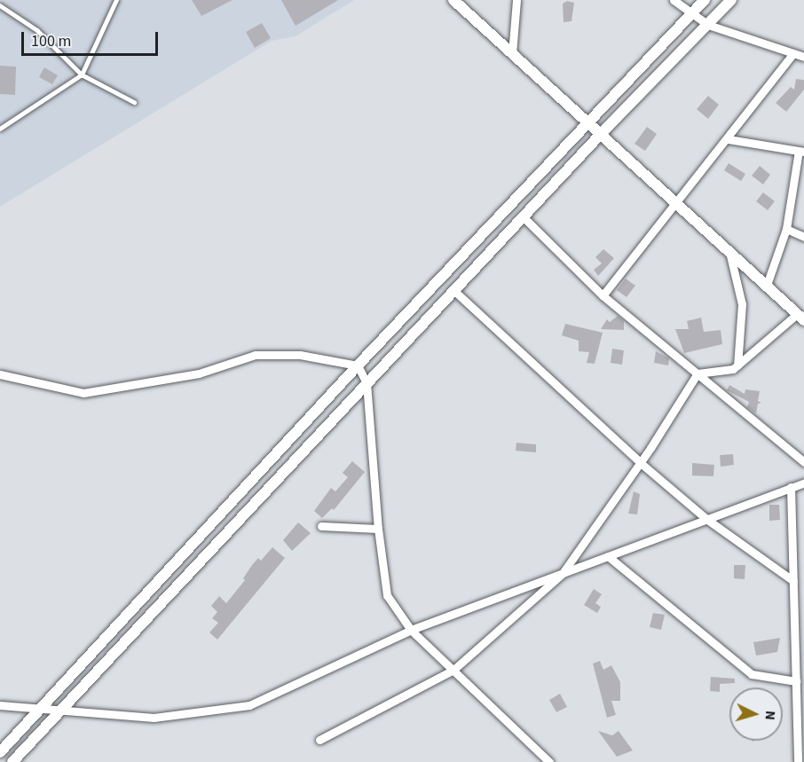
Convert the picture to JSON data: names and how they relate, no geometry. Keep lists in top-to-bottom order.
{
  "scale_bar": "100 m",
  "north": "right"
}
